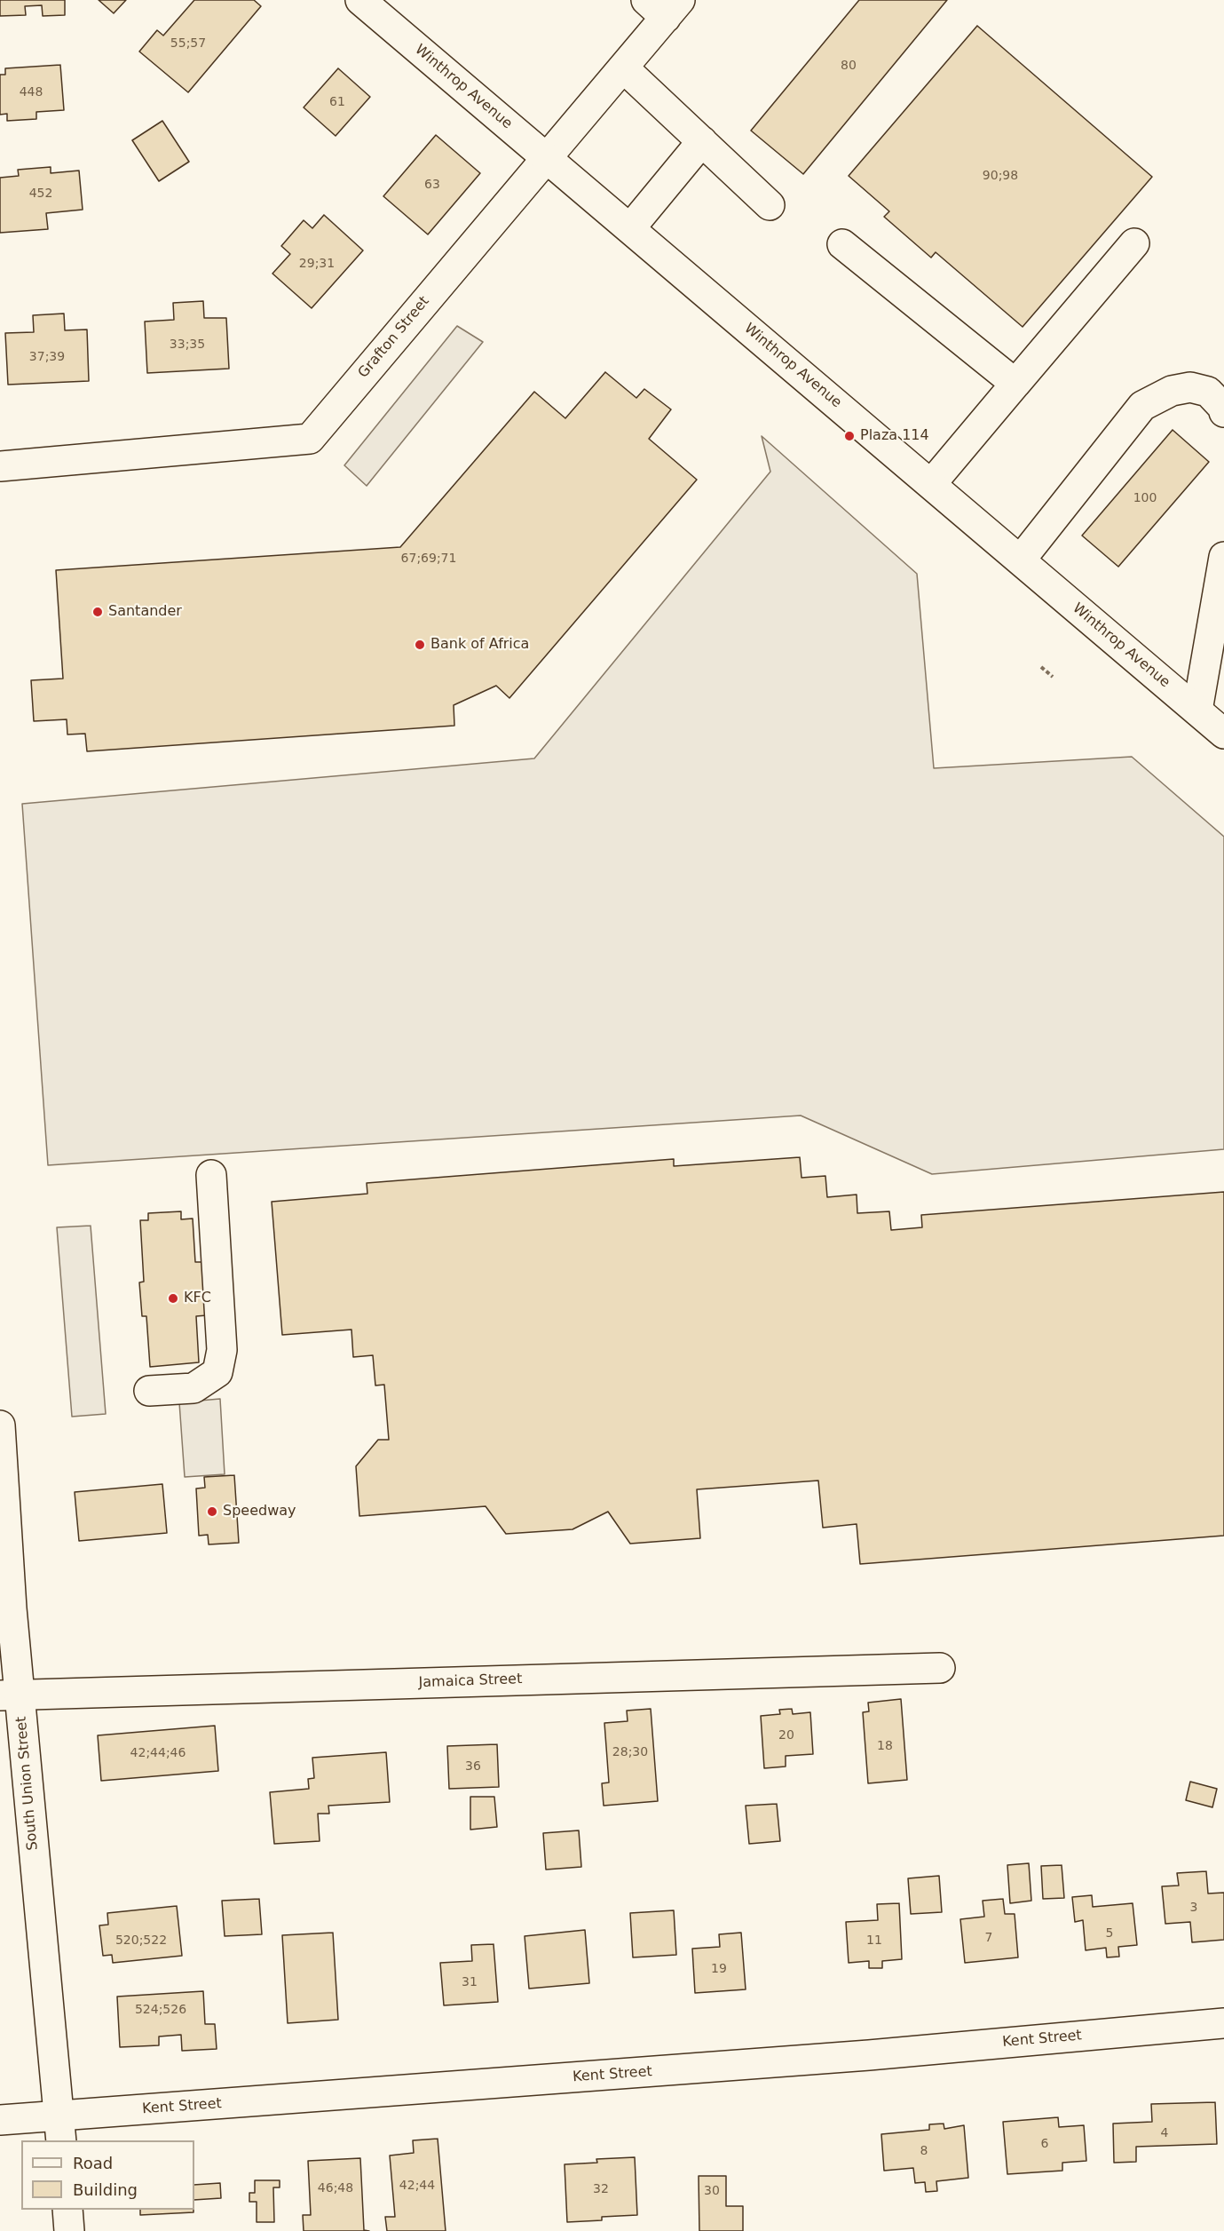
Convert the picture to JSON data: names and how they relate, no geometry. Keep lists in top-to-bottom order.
{
  "streets": {
    "street": [
      "Winthrop Avenue",
      "Grafton Street",
      "Jamaica Street",
      "South Union Street",
      "Kent Street"
    ]
  },
  "crossings": [
    ["Winthrop Avenue", "Grafton Street"],
    ["Jamaica Street", "South Union Street"],
    ["South Union Street", "Kent Street"]
  ],
  "places": [
    "Plaza 114",
    "Santander",
    "Bank of Africa",
    "KFC",
    "Speedway"
  ],
  "house_numbers": [
    "55;57",
    "80",
    "448",
    "61",
    "90;98",
    "63",
    "452",
    "29;31",
    "33;35",
    "37;39",
    "100",
    "67;69;71",
    "20",
    "18",
    "28;30",
    "42;44;46",
    "36",
    "3",
    "5",
    "7",
    "520;522",
    "11",
    "19",
    "31",
    "524;526",
    "4",
    "6",
    "8",
    "42;44",
    "46;48",
    "32",
    "30"
  ],
  "legend": ["Road", "Building"]
}
